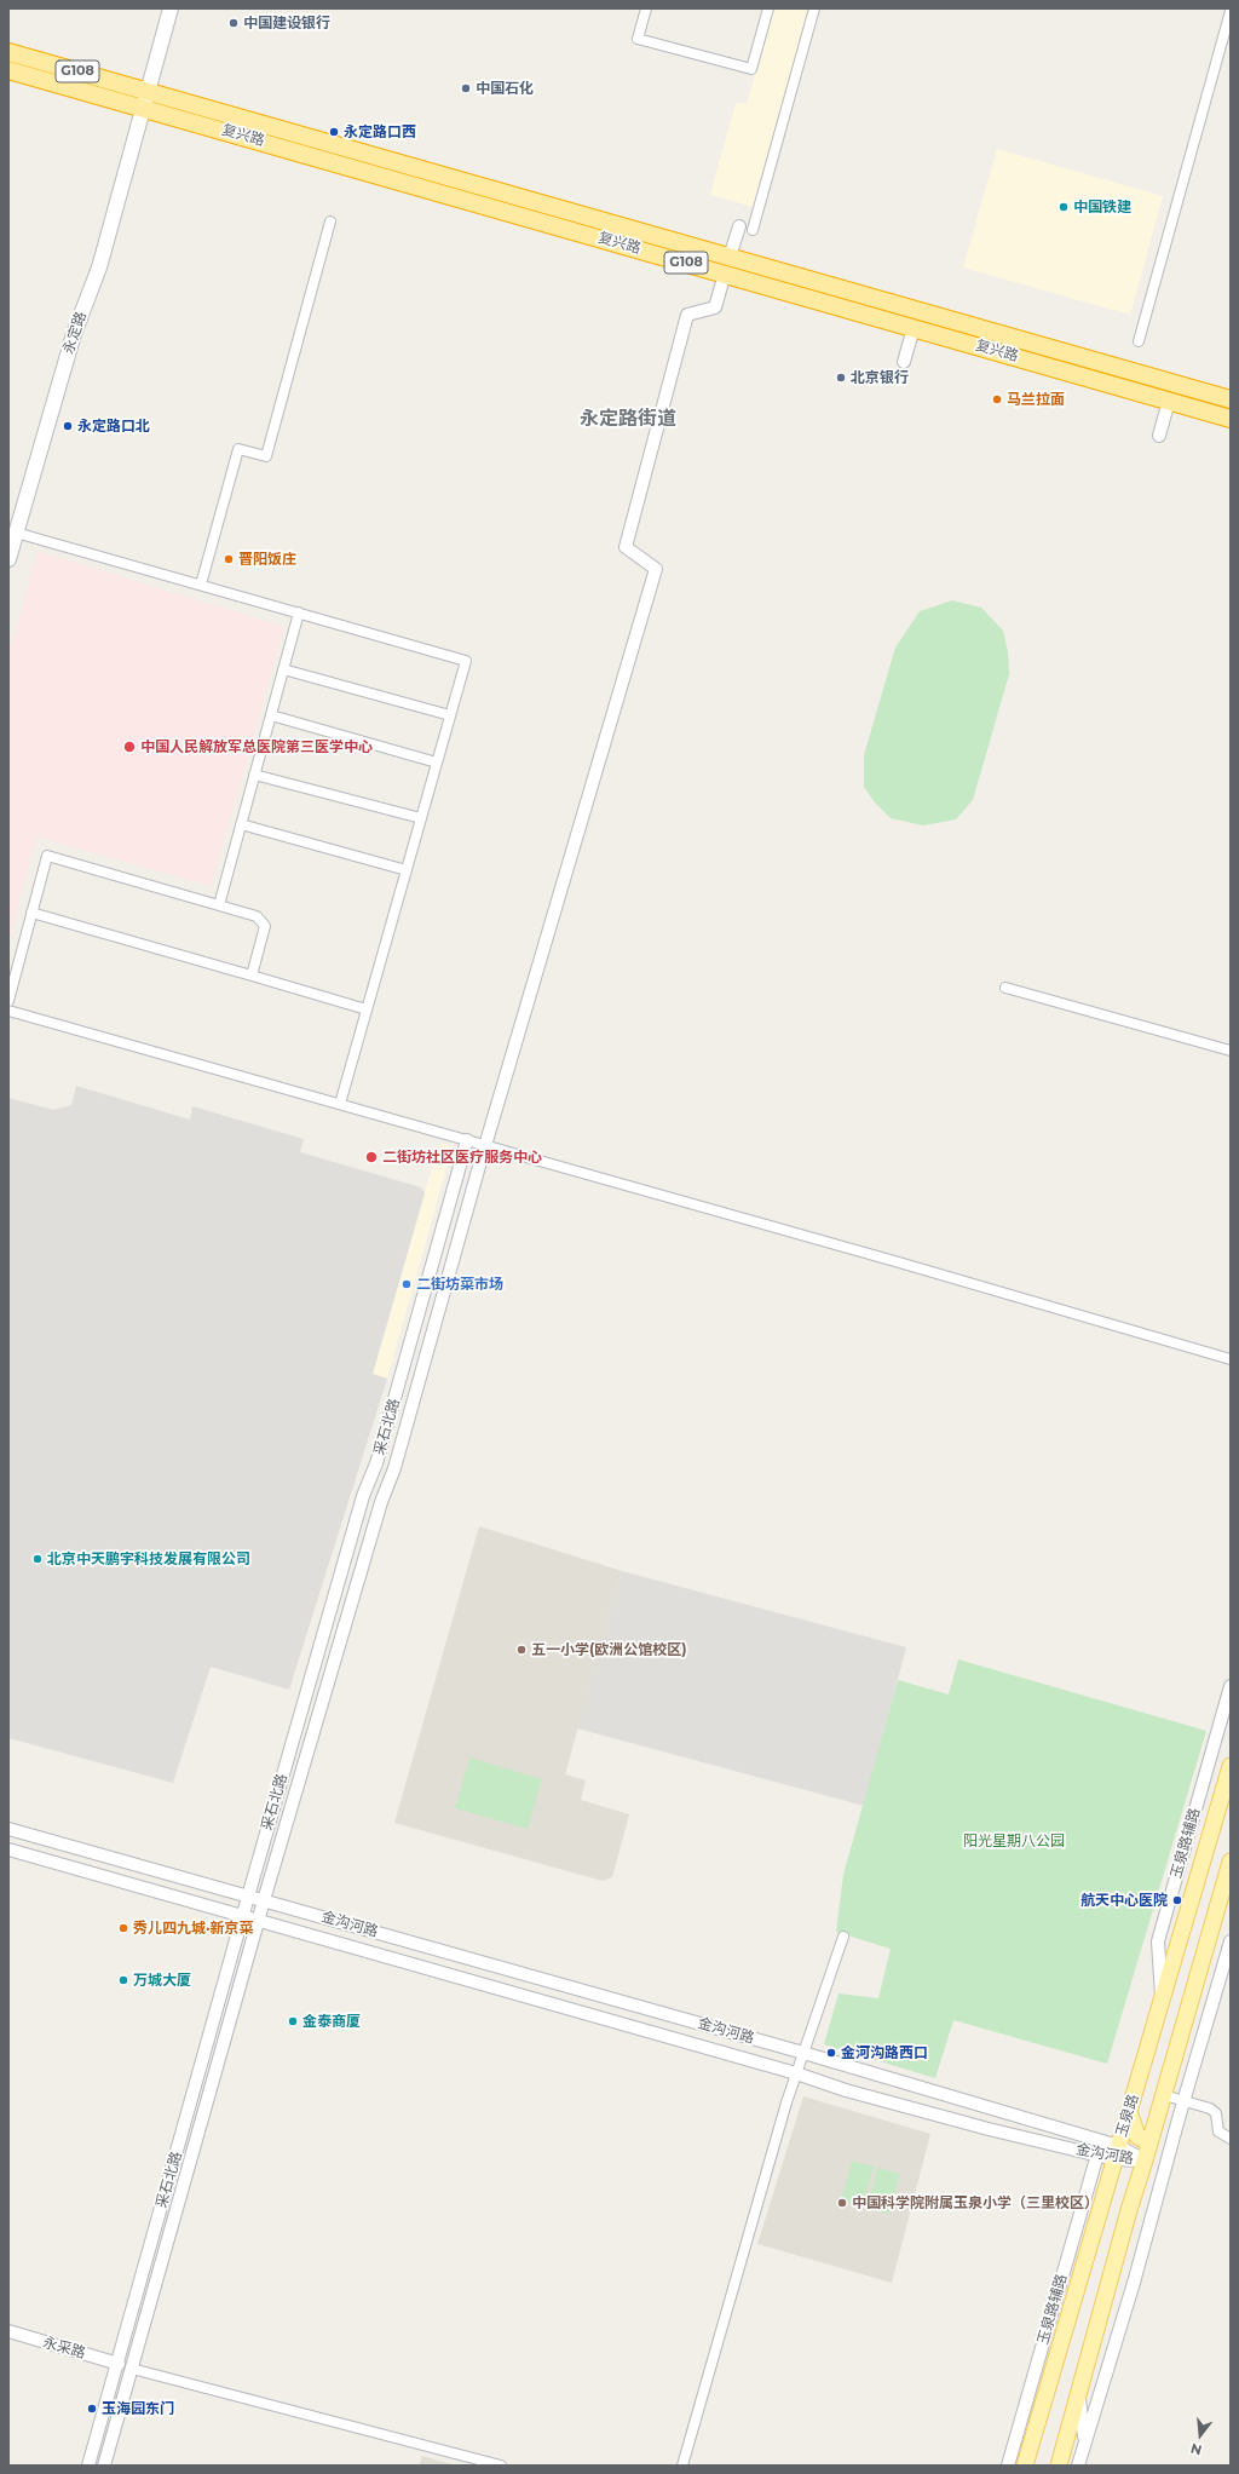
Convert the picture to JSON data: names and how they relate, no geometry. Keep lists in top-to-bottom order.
{
  "streets": {
    "highway": ["G108", "复兴路"],
    "main road": ["永定路", "玉泉路"],
    "street": [
      "采石北路",
      "玉泉路辅路",
      "金沟河路",
      "永采路"
    ]
  },
  "crossings": [
    ["复兴路", "永定路"],
    ["复兴路", "采石北路"],
    ["采石北路", "金沟河路"],
    ["采石北路", "永采路"],
    ["玉泉路辅路", "金沟河路"],
    ["玉泉路辅路", "玉泉路"],
    ["金沟河路", "玉泉路"]
  ],
  "districts": ["永定路街道"],
  "parks": ["阳光星期八公园"],
  "places": [
    "中国建设银行",
    "中国石化",
    "永定路口西",
    "中国铁建",
    "北京银行",
    "马兰拉面",
    "永定路口北",
    "晋阳饭庄",
    "中国人民解放军总医院第三医学中心",
    "二街坊社区医疗服务中心",
    "二街坊菜市场",
    "北京中天鹏宇科技发展有限公司",
    "五一小学(欧洲公馆校区)",
    "航天中心医院",
    "秀儿四九城·新京菜",
    "万城大厦",
    "金泰商厦",
    "金河沟路西口",
    "中国科学院附属玉泉小学（三里校区）",
    "玉海园东门"
  ],
  "north": "bottom"
}
